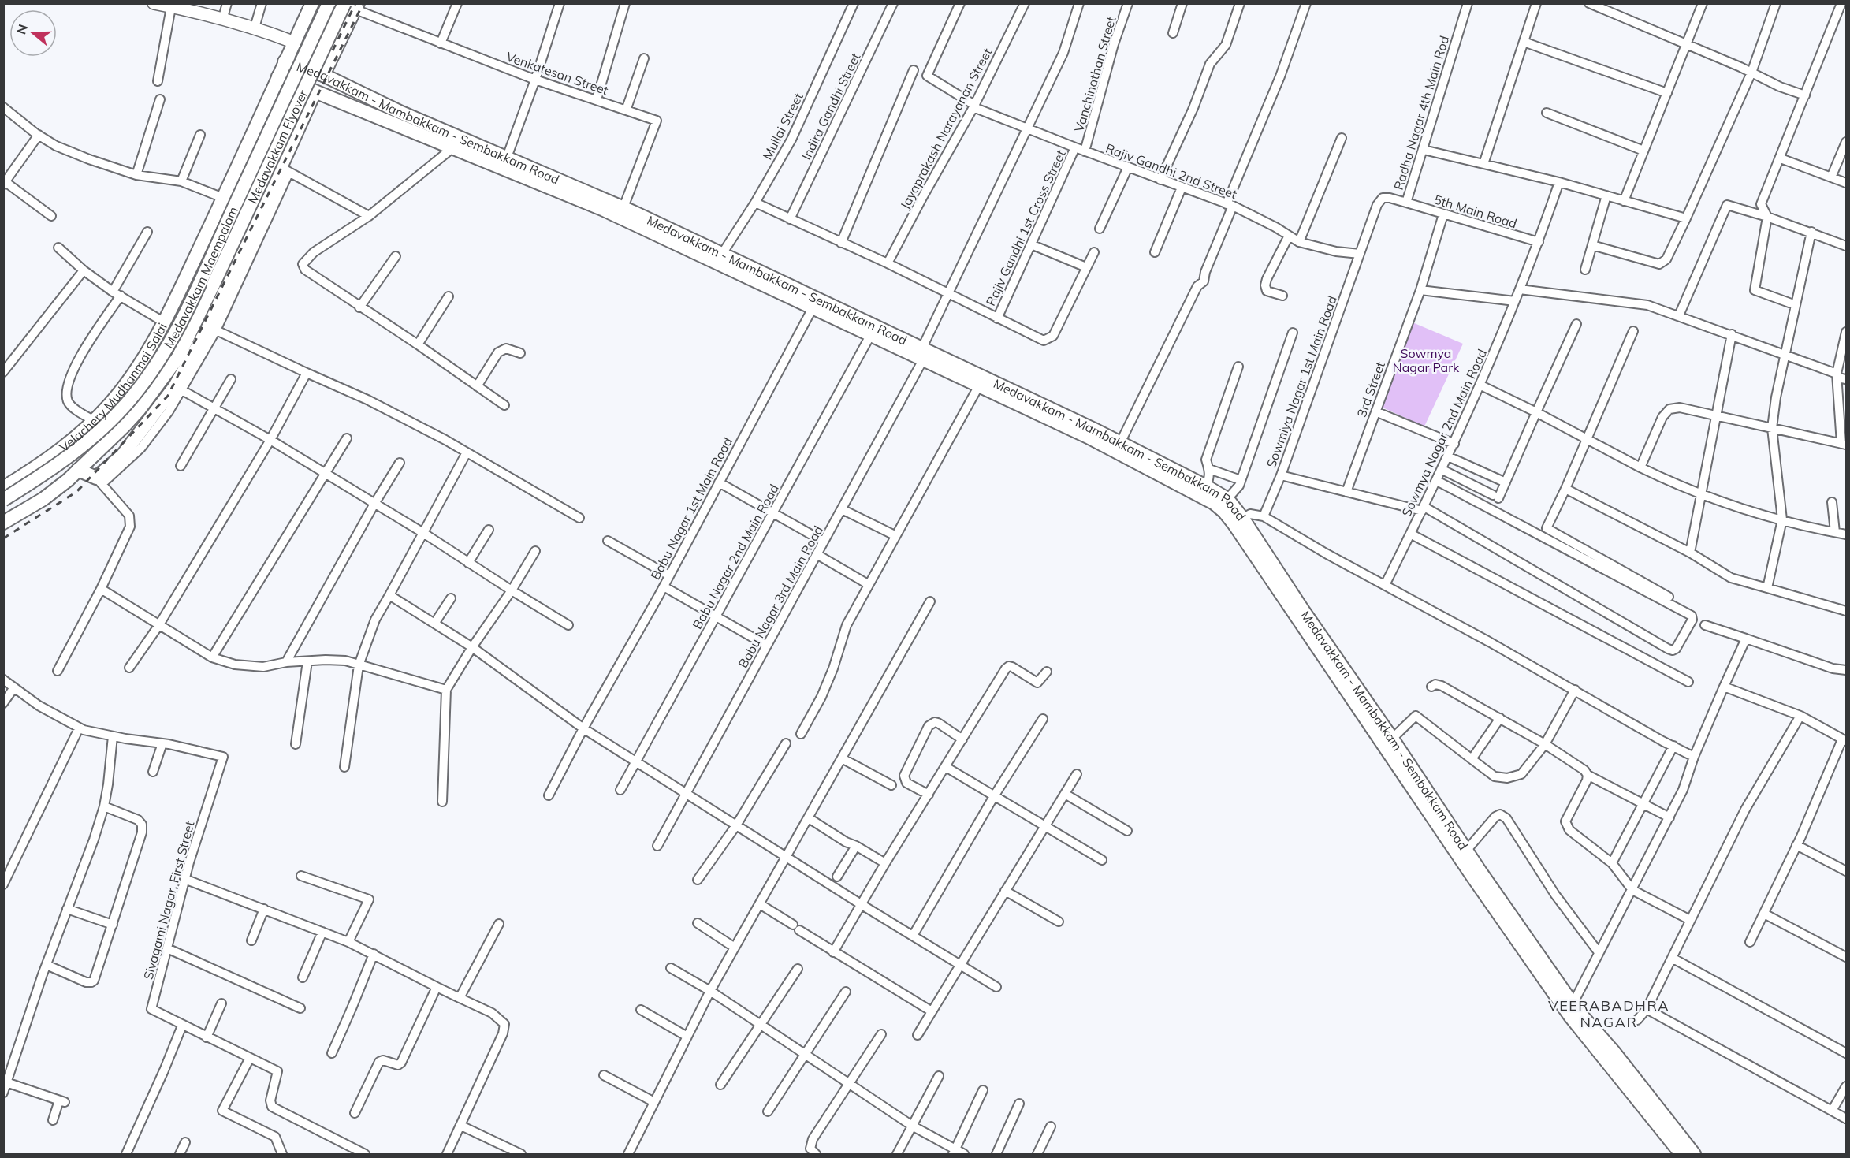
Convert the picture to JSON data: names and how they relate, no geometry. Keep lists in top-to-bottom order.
{
  "streets": {
    "main road": [
      "Medavakkam - Mambakkam - Sembakkam Road",
      "Medavakkam Flyover",
      "Medavakkam Maempalam",
      "Velachery Mudhanmai Salai"
    ],
    "street": [
      "Venkatesan Street",
      "Vanchinathan Street",
      "Indira Gandhi Street",
      "Radha Nagar 4th Main Rod",
      "Mullai Street",
      "Jayaprakash Narayanan Street",
      "Rajiv Gandhi 2nd Street",
      "5th Main Road",
      "Rajiv Gandhi 1st Cross Street",
      "Sowmiya Nagar 1st Main Road",
      "3rd Street",
      "Sowmya Nagar 2nd Main Road",
      "Babu Nagar 1st Main Road",
      "Babu Nagar 2nd Main Road",
      "Babu Nagar 3rd Main Road",
      "Sivagami Nagar, First Street"
    ]
  },
  "crossings": [
    ["Venkatesan Street", "Medavakkam - Mambakkam - Sembakkam Road"],
    ["Venkatesan Street", "Medavakkam Flyover"],
    ["Vanchinathan Street", "Rajiv Gandhi 2nd Street"],
    ["Radha Nagar 4th Main Rod", "Rajiv Gandhi 2nd Street"],
    ["Radha Nagar 4th Main Rod", "5th Main Road"],
    ["Radha Nagar 4th Main Rod", "Sowmiya Nagar 1st Main Road"],
    ["Medavakkam - Mambakkam - Sembakkam Road", "Mullai Street"],
    ["Medavakkam - Mambakkam - Sembakkam Road", "Velachery Mudhanmai Salai"],
    ["Medavakkam - Mambakkam - Sembakkam Road", "Babu Nagar 1st Main Road"],
    ["Medavakkam - Mambakkam - Sembakkam Road", "Babu Nagar 2nd Main Road"],
    ["Medavakkam - Mambakkam - Sembakkam Road", "Babu Nagar 3rd Main Road"],
    ["Jayaprakash Narayanan Street", "Rajiv Gandhi 2nd Street"],
    ["Rajiv Gandhi 2nd Street", "Rajiv Gandhi 1st Cross Street"],
    ["Rajiv Gandhi 2nd Street", "Sowmiya Nagar 1st Main Road"],
    ["Rajiv Gandhi 2nd Street", "Babu Nagar 3rd Main Road"],
    ["5th Main Road", "3rd Street"],
    ["5th Main Road", "Sowmya Nagar 2nd Main Road"]
  ],
  "districts": ["VEERABADHRA NAGAR"],
  "parks": ["Sowmya Nagar Park"],
  "north": "left"
}
